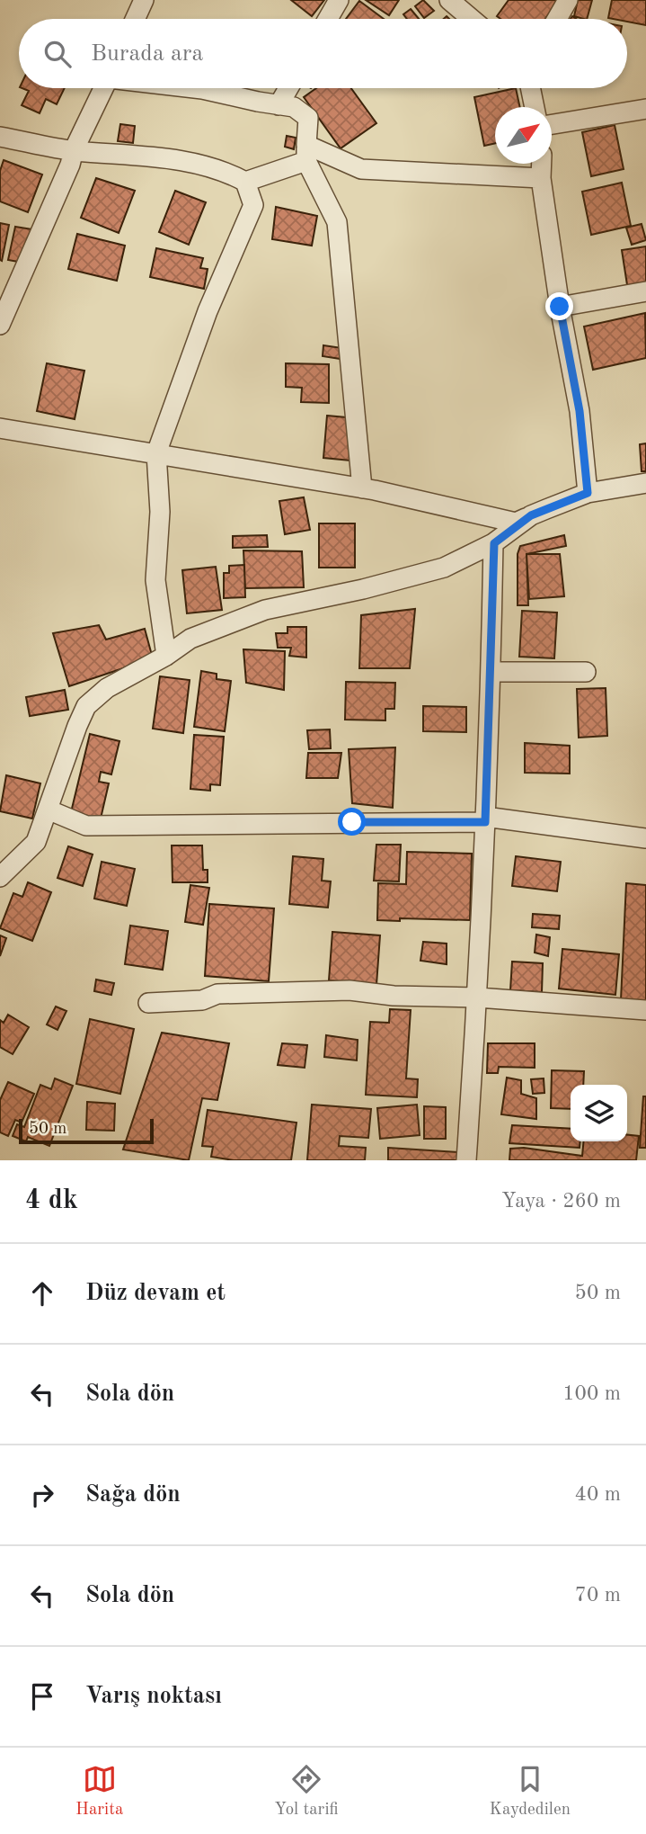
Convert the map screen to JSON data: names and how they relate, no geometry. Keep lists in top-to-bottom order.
{
  "scale_bar": "50 m",
  "north": "top right",
  "page": {
    "search": "Burada ara",
    "scale": "50 m",
    "heading": ["4 dk", "Yaya · 260 m"],
    "list": [
      ["Düz devam et", "50 m"],
      ["Sola dön", "100 m"],
      ["Sağa dön", "40 m"],
      ["Sola dön", "70 m"],
      "Varış noktası"
    ],
    "nav": ["Harita", "Yol tarifi", "Kaydedilen"]
  }
}
